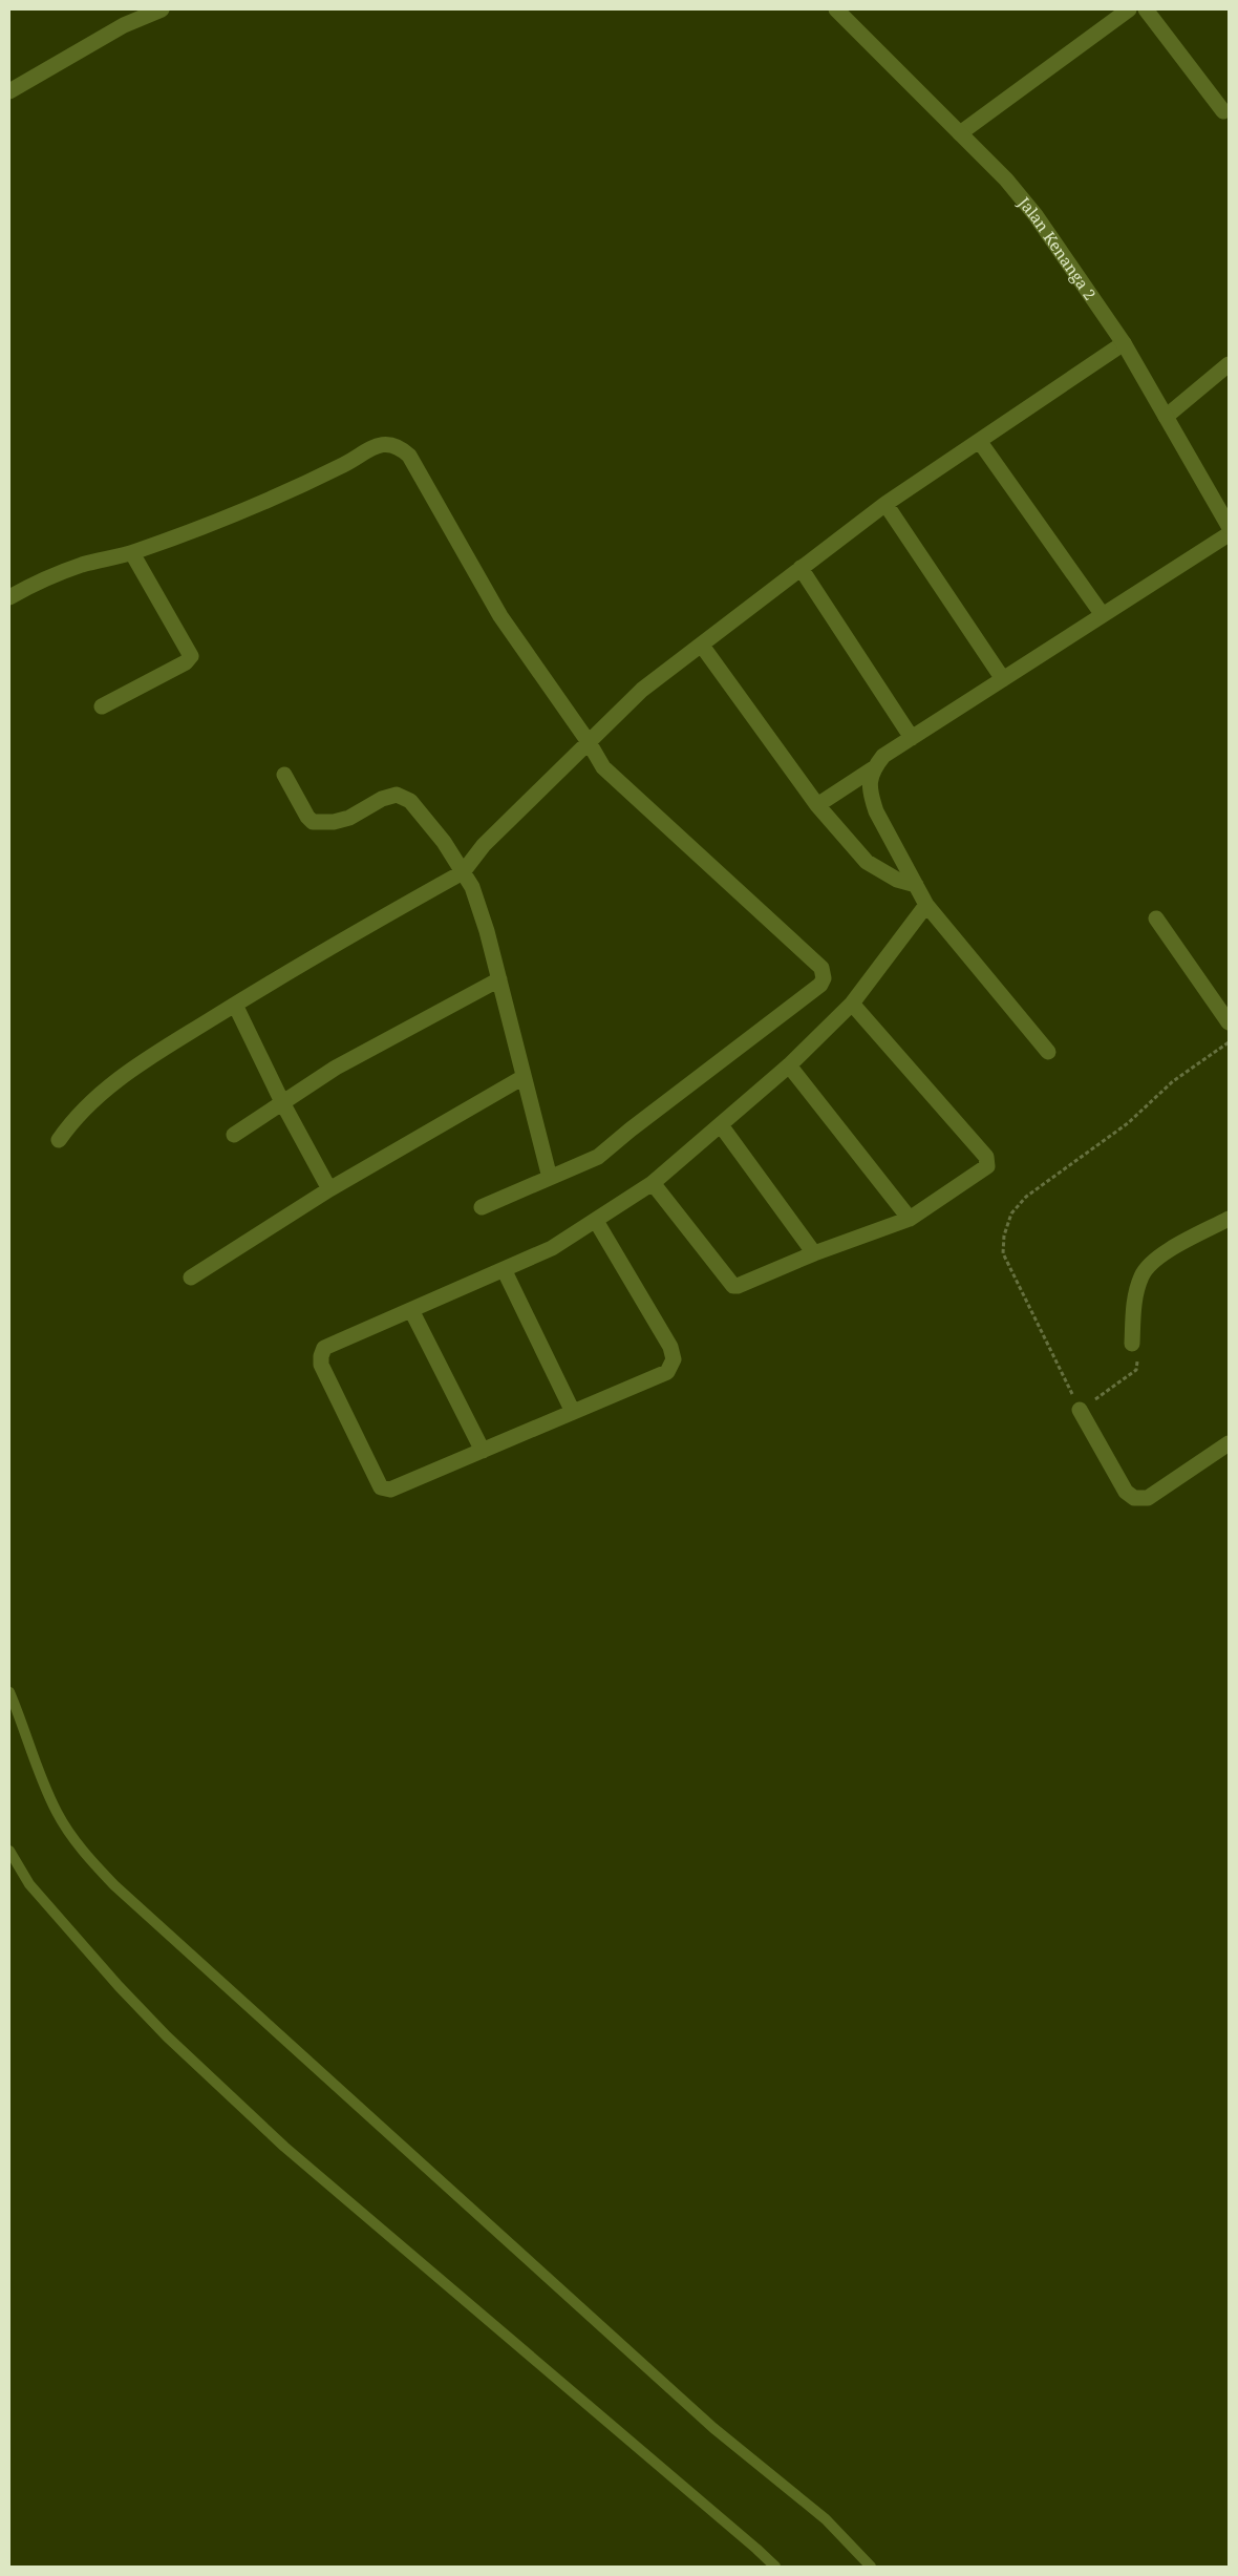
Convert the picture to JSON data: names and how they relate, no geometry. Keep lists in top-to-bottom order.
{
  "streets": {
    "street": ["Jalan Kenanga 2"]
  }
}
